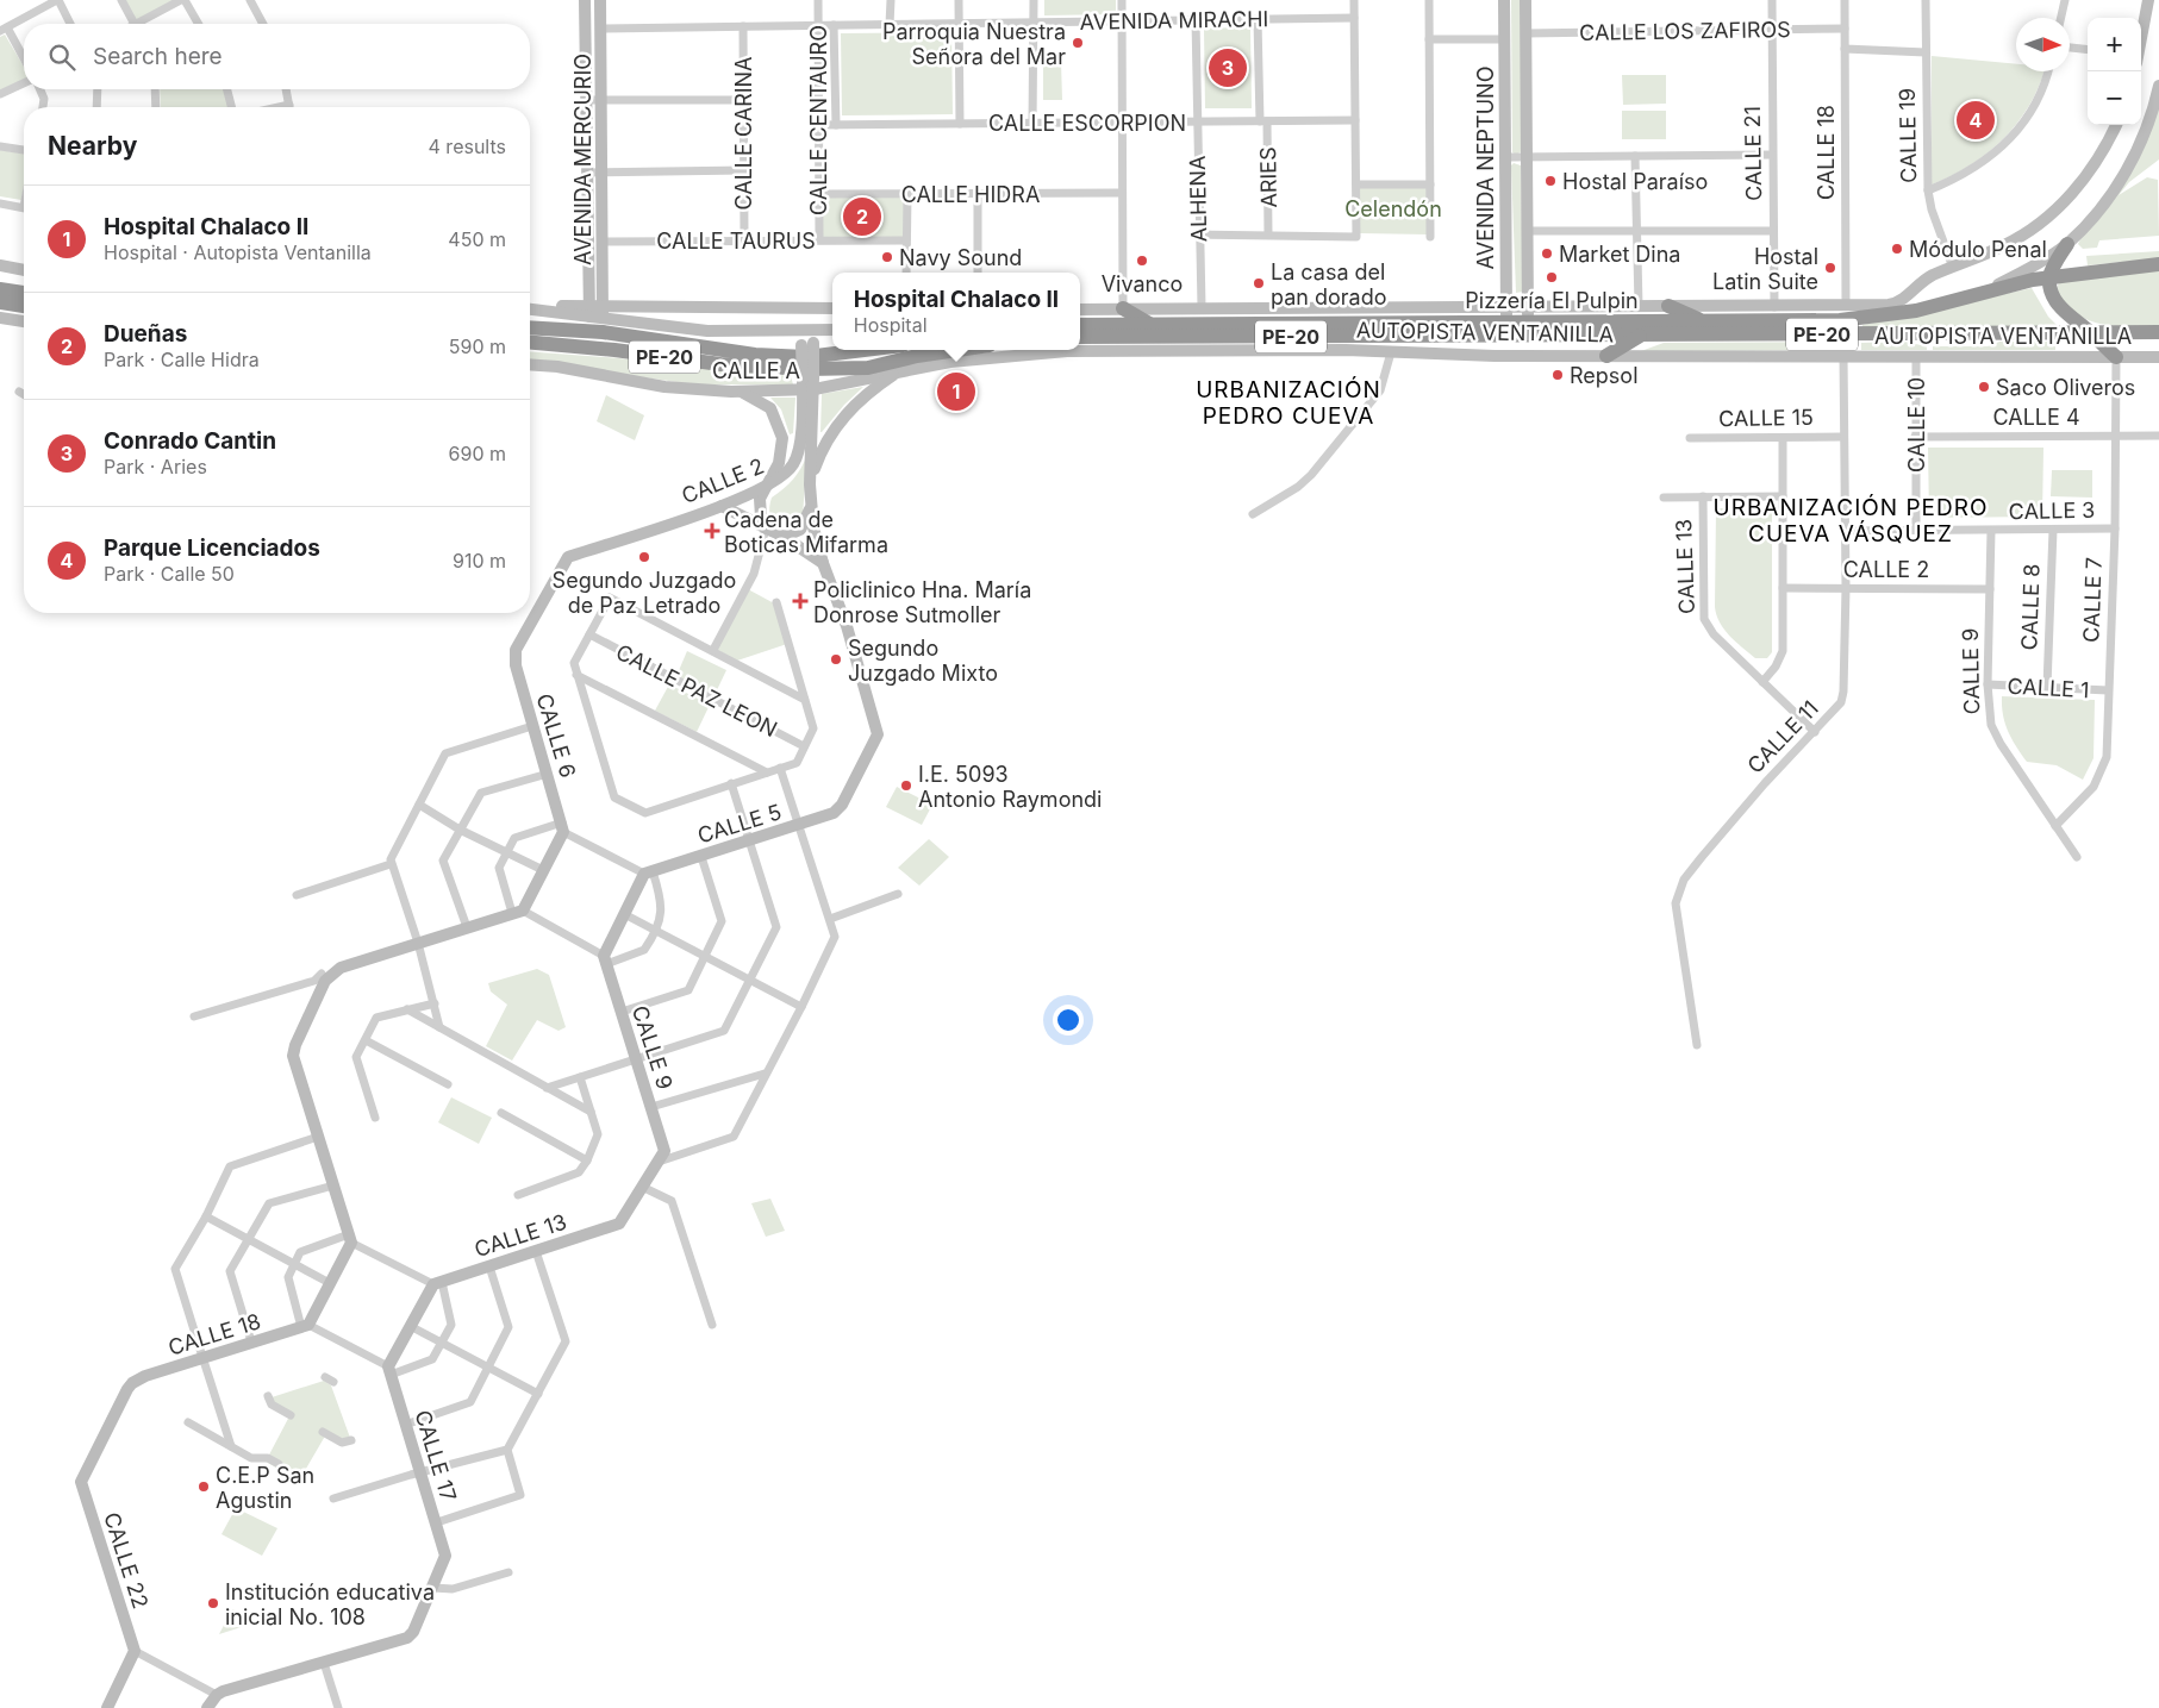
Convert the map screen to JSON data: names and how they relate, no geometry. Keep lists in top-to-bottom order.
{
  "streets": {
    "highway": ["AUTOPISTA VENTANILLA", "PE-20"],
    "street": [
      "AVENIDA MIRACHI",
      "CALLE LOS ZAFIROS",
      "CALLE CENTAURO",
      "CALLE ESCORPION",
      "CALLE CARINA",
      "CALLE 19",
      "CALLE 18",
      "CALLE 21",
      "AVENIDA MERCURIO",
      "AVENIDA NEPTUNO",
      "ARIES",
      "CALLE HIDRA",
      "ALHENA",
      "CALLE TAURUS",
      "CALLE A",
      "CALLE 4",
      "CALLE 15",
      "CALLE 10",
      "CALLE 2",
      "CALLE 3",
      "CALLE 13",
      "CALLE 7",
      "CALLE 8",
      "CALLE 9",
      "CALLE 1",
      "CALLE PAZ LEON",
      "CALLE 6",
      "CALLE 11",
      "CALLE 5",
      "CALLE 17",
      "CALLE 22"
    ]
  },
  "crossings": [
    ["AVENIDA MIRACHI", "CALLE CENTAURO"],
    ["AVENIDA MIRACHI", "CALLE CARINA"],
    ["AVENIDA MIRACHI", "AVENIDA MERCURIO"],
    ["AVENIDA MIRACHI", "ARIES"],
    ["AVENIDA MIRACHI", "ALHENA"],
    ["CALLE LOS ZAFIROS", "CALLE 18"],
    ["CALLE LOS ZAFIROS", "CALLE 21"],
    ["CALLE LOS ZAFIROS", "AVENIDA NEPTUNO"],
    ["CALLE CENTAURO", "CALLE ESCORPION"],
    ["CALLE CENTAURO", "CALLE HIDRA"],
    ["CALLE CENTAURO", "CALLE TAURUS"],
    ["CALLE ESCORPION", "ARIES"],
    ["CALLE ESCORPION", "ALHENA"],
    ["CALLE CARINA", "CALLE TAURUS"],
    ["CALLE 19", "AUTOPISTA VENTANILLA"],
    ["CALLE 18", "AUTOPISTA VENTANILLA"],
    ["CALLE 18", "CALLE 22"],
    ["CALLE 21", "AUTOPISTA VENTANILLA"],
    ["AVENIDA MERCURIO", "CALLE TAURUS"],
    ["AVENIDA MERCURIO", "AUTOPISTA VENTANILLA"],
    ["AVENIDA NEPTUNO", "AUTOPISTA VENTANILLA"],
    ["AVENIDA NEPTUNO", "PE-20"],
    ["ALHENA", "AUTOPISTA VENTANILLA"],
    ["AUTOPISTA VENTANILLA", "PE-20"],
    ["AUTOPISTA VENTANILLA", "CALLE A"],
    ["AUTOPISTA VENTANILLA", "CALLE 10"],
    ["AUTOPISTA VENTANILLA", "CALLE 2"],
    ["AUTOPISTA VENTANILLA", "CALLE 7"],
    ["AUTOPISTA VENTANILLA", "CALLE 11"],
    ["PE-20", "CALLE A"],
    ["PE-20", "CALLE 2"],
    ["CALLE A", "CALLE 2"],
    ["CALLE 4", "CALLE 10"],
    ["CALLE 4", "CALLE 7"],
    ["CALLE 15", "CALLE 11"],
    ["CALLE 10", "CALLE 3"],
    ["CALLE 2", "CALLE 9"],
    ["CALLE 2", "CALLE 6"],
    ["CALLE 2", "CALLE 11"],
    ["CALLE 3", "CALLE 7"],
    ["CALLE 3", "CALLE 8"],
    ["CALLE 3", "CALLE 9"],
    ["CALLE 3", "CALLE 11"],
    ["CALLE 13", "CALLE 11"],
    ["CALLE 7", "CALLE 9"],
    ["CALLE 7", "CALLE 1"],
    ["CALLE 8", "CALLE 1"],
    ["CALLE 9", "CALLE 1"]
  ],
  "districts": ["URBANIZACIÓN PEDRO CUEVA", "URBANIZACIÓN PEDRO CUEVA VÁSQUEZ"],
  "parks": ["Celendón"],
  "places": {
    "other": [
      "Parroquia Nuestra Señora del Mar",
      "Hostal Paraíso",
      "Módulo Penal",
      "Market Dina",
      "Navy Sound",
      "Vivanco",
      "Hostal Latin Suite",
      "Pizzería El Pulpin",
      "La casa del pan dorado",
      "Repsol",
      "Saco Oliveros",
      "Segundo Juzgado de Paz Letrado",
      "Segundo Juzgado Mixto",
      "I.E. 5093 Antonio Raymondi",
      "C.E.P San Agustin",
      "Institución educativa inicial No. 108"
    ],
    "health": ["Cadena de Boticas Mifarma", "Policlinico Hna. María Donrose Sutmoller"]
  },
  "north": "right",
  "page": {
    "map_buttons": ["+", "−"],
    "search": "Search here",
    "pins": [
      "3",
      "4",
      "2",
      "1"
    ],
    "heading": ["Nearby", "4 results"],
    "list": [
      {
        "mark": "1",
        "name": "Hospital Chalaco II",
        "note": "Hospital · Autopista Ventanilla",
        "value": "450 m"
      },
      {
        "mark": "2",
        "name": "Dueñas",
        "note": "Park · Calle Hidra",
        "value": "590 m"
      },
      {
        "mark": "3",
        "name": "Conrado Cantin",
        "note": "Park · Aries",
        "value": "690 m"
      },
      {
        "mark": "4",
        "name": "Parque Licenciados",
        "note": "Park · Calle 50",
        "value": "910 m"
      }
    ],
    "popup": ["Hospital Chalaco II", "Hospital"]
  }
}
